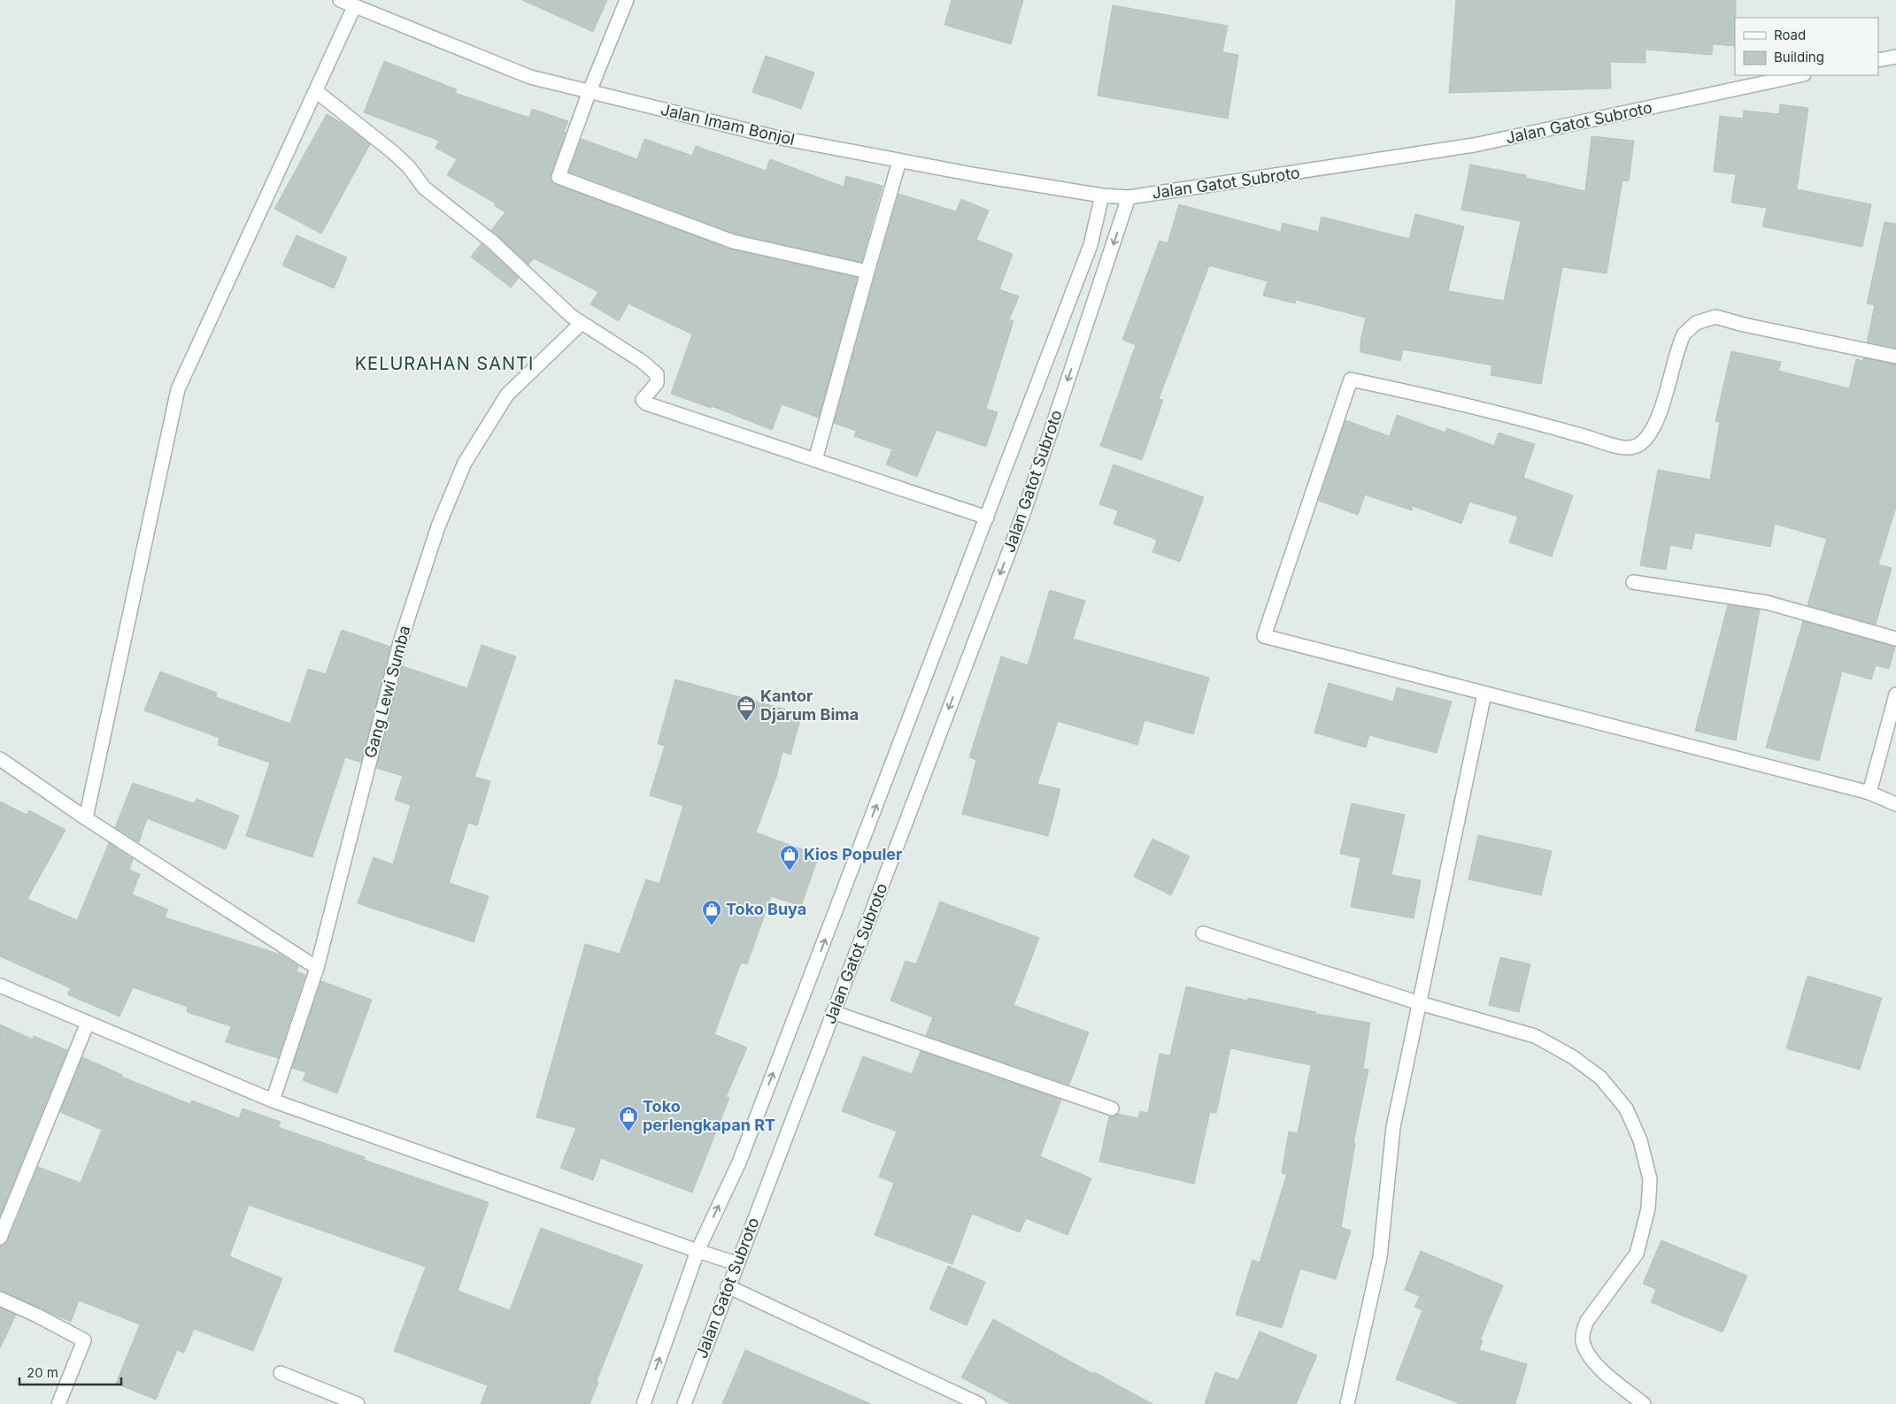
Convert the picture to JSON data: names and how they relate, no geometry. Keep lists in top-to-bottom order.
{
  "streets": {
    "street": ["Jalan Gatot Subroto", "Jalan Imam Bonjol", "Gang Lewi Sumba"]
  },
  "crossings": [
    ["Jalan Gatot Subroto", "Jalan Imam Bonjol"]
  ],
  "districts": ["KELURAHAN SANTI"],
  "places": {
    "office": ["Kantor Djarum Bima"],
    "shop": ["Kios Populer", "Toko Buya", "Toko perlengkapan RT"]
  },
  "legend": ["Road", "Building"],
  "scale_bar": "20 m"
}
